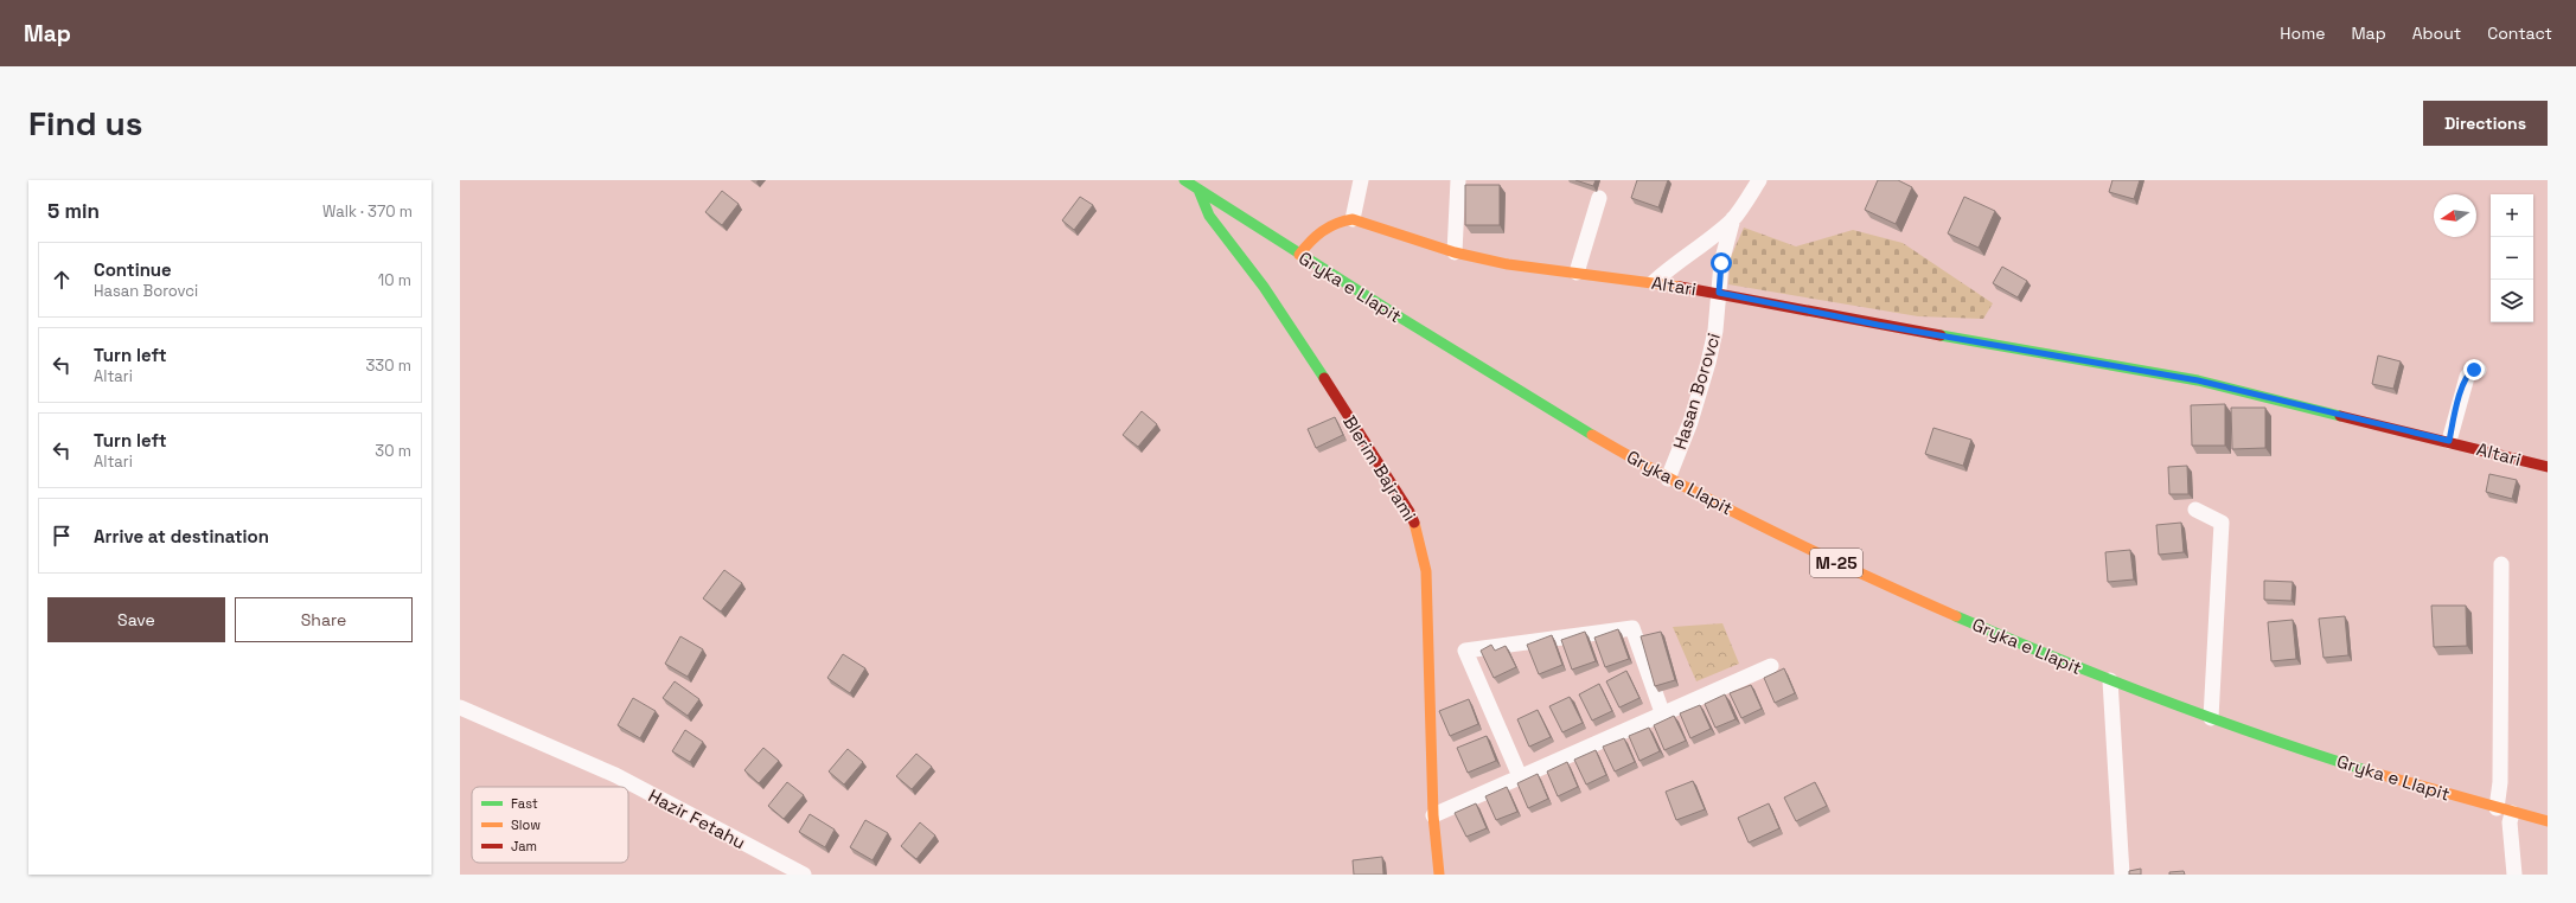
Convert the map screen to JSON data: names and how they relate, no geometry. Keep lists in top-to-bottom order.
{
  "streets": {
    "street": [
      "Altari",
      "Gryka e Llapit",
      "Hasan Borovci",
      "Blerim Bajrami",
      "M-25",
      "Hazir Fetahu"
    ]
  },
  "crossings": [
    ["Altari", "Hasan Borovci"],
    ["Gryka e Llapit", "Hasan Borovci"],
    ["Gryka e Llapit", "Blerim Bajrami"]
  ],
  "legend": ["Fast", "Slow", "Jam"],
  "north": "left",
  "page": {
    "header": "Map",
    "nav": [
      "Home",
      "Map",
      "About",
      "Contact"
    ],
    "buttons": [
      "Directions",
      ["Save", "Share"]
    ],
    "title": "Find us",
    "heading": ["5 min", "Walk · 370 m"],
    "map_buttons": ["+", "−"],
    "list": [
      ["Continue", "Hasan Borovci", "10 m"],
      ["Turn left", "Altari", "330 m"],
      ["Turn left", "Altari", "30 m"],
      "Arrive at destination"
    ]
  }
}
